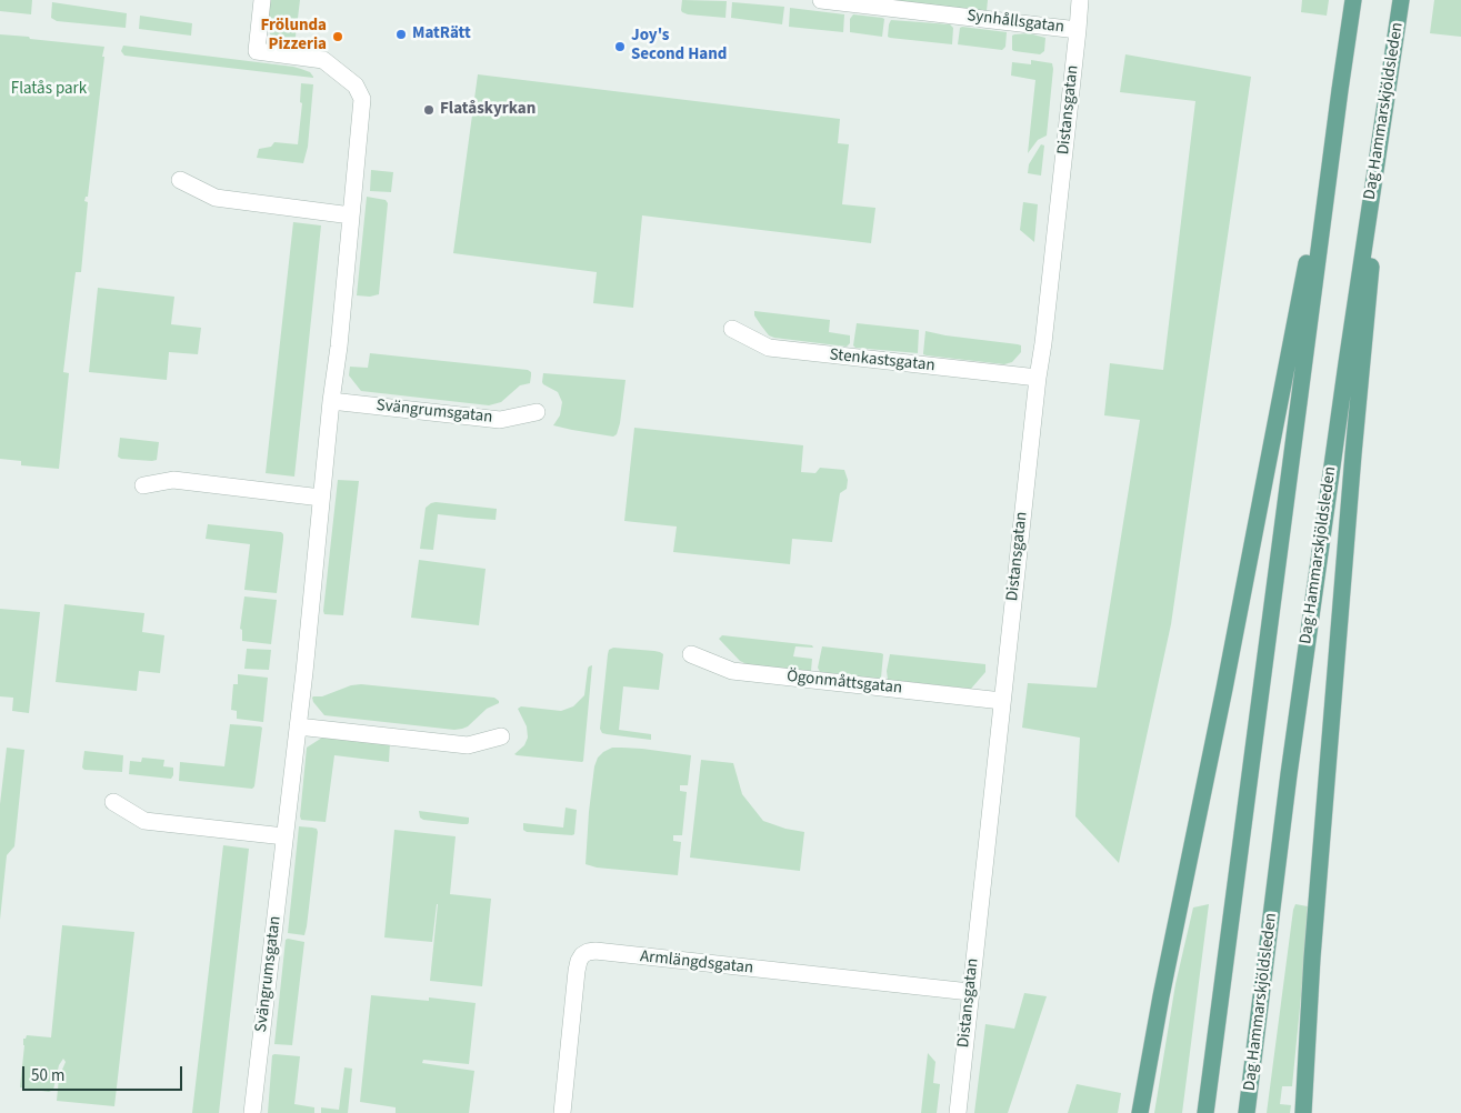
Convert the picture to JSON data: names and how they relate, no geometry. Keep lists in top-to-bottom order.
{
  "streets": {
    "main road": ["Dag Hammarskjöldsleden"],
    "street": [
      "Synhållsgatan",
      "Distansgatan",
      "Stenkastsgatan",
      "Svängrumsgatan",
      "Ögonmåttsgatan",
      "Armlängdsgatan"
    ]
  },
  "crossings": [
    ["Synhållsgatan", "Distansgatan"],
    ["Distansgatan", "Stenkastsgatan"],
    ["Distansgatan", "Ögonmåttsgatan"],
    ["Distansgatan", "Armlängdsgatan"]
  ],
  "parks": ["Flatås park"],
  "places": [
    "MatRätt",
    "Frölunda Pizzeria",
    "Joy's Second Hand",
    "Flatåskyrkan"
  ],
  "scale_bar": "50 m"
}
